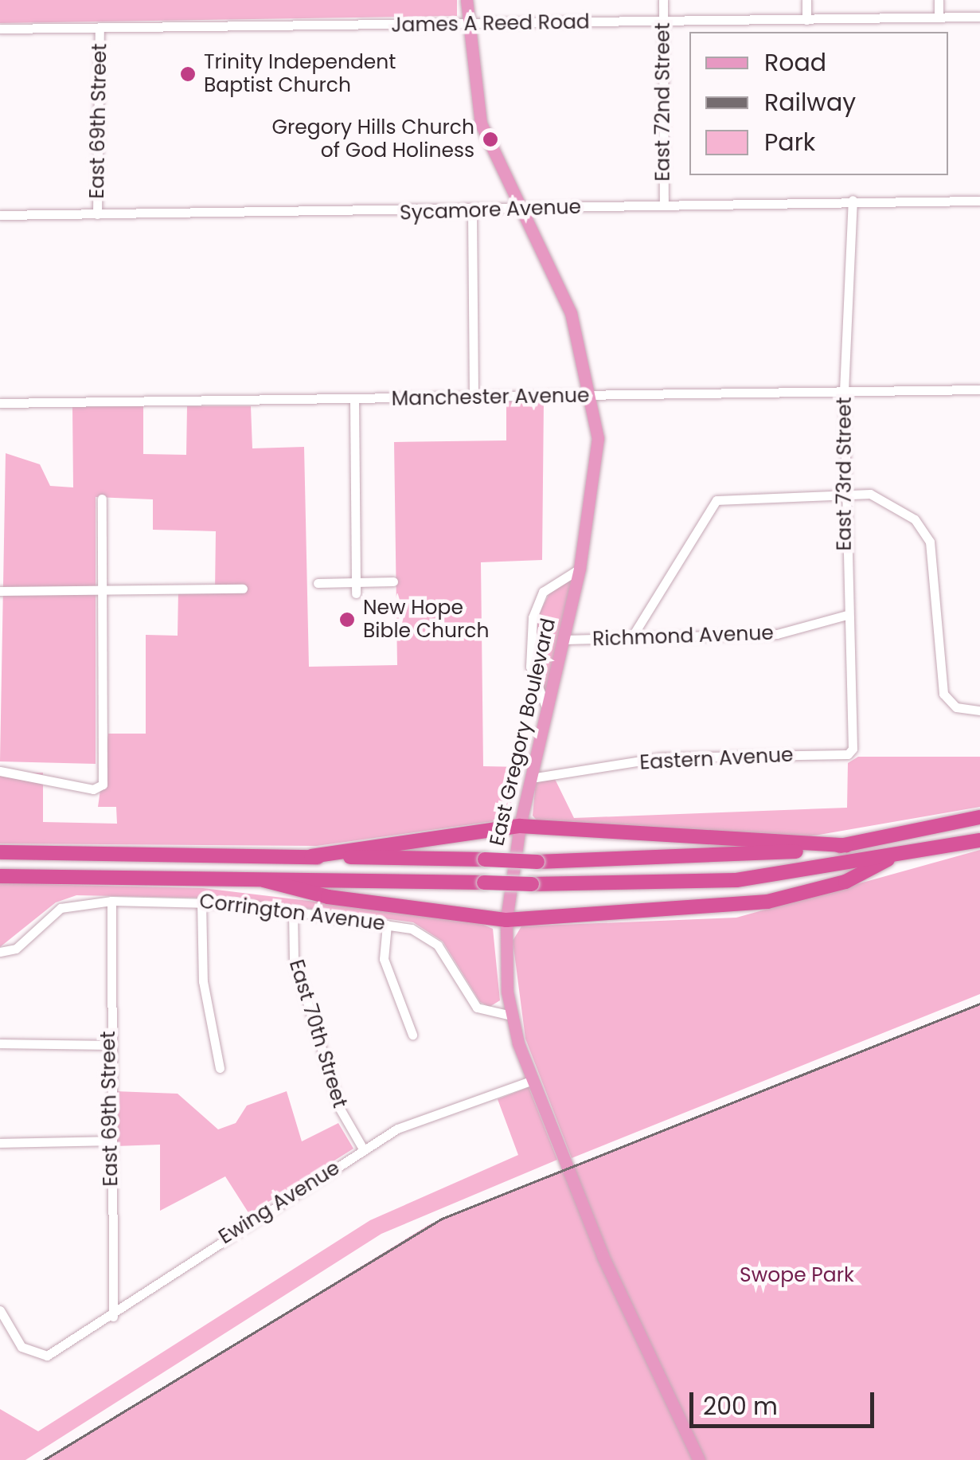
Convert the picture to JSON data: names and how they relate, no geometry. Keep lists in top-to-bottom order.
{
  "streets": {
    "main road": ["East Gregory Boulevard"],
    "street": [
      "James A Reed Road",
      "East 72nd Street",
      "East 69th Street",
      "Sycamore Avenue",
      "Manchester Avenue",
      "East 73rd Street",
      "Richmond Avenue",
      "Eastern Avenue",
      "Corrington Avenue",
      "East 70th Street",
      "Ewing Avenue"
    ]
  },
  "crossings": [
    ["James A Reed Road", "East 72nd Street"],
    ["James A Reed Road", "East 69th Street"],
    ["James A Reed Road", "East Gregory Boulevard"],
    ["East 72nd Street", "Sycamore Avenue"],
    ["East 69th Street", "Sycamore Avenue"],
    ["East 69th Street", "Corrington Avenue"],
    ["East 69th Street", "Ewing Avenue"],
    ["Sycamore Avenue", "East 73rd Street"],
    ["Sycamore Avenue", "East Gregory Boulevard"],
    ["Manchester Avenue", "East 73rd Street"],
    ["Manchester Avenue", "East Gregory Boulevard"],
    ["East 73rd Street", "Richmond Avenue"],
    ["East 73rd Street", "Eastern Avenue"],
    ["Richmond Avenue", "East Gregory Boulevard"],
    ["East Gregory Boulevard", "Eastern Avenue"],
    ["East Gregory Boulevard", "Corrington Avenue"],
    ["East Gregory Boulevard", "Ewing Avenue"],
    ["Corrington Avenue", "East 70th Street"],
    ["East 70th Street", "Ewing Avenue"]
  ],
  "parks": ["Swope Park"],
  "places": ["Trinity Independent Baptist Church", "Gregory Hills Church of God Holiness", "New Hope Bible Church"],
  "legend": ["Road", "Railway", "Park"],
  "scale_bar": "200 m"
}
